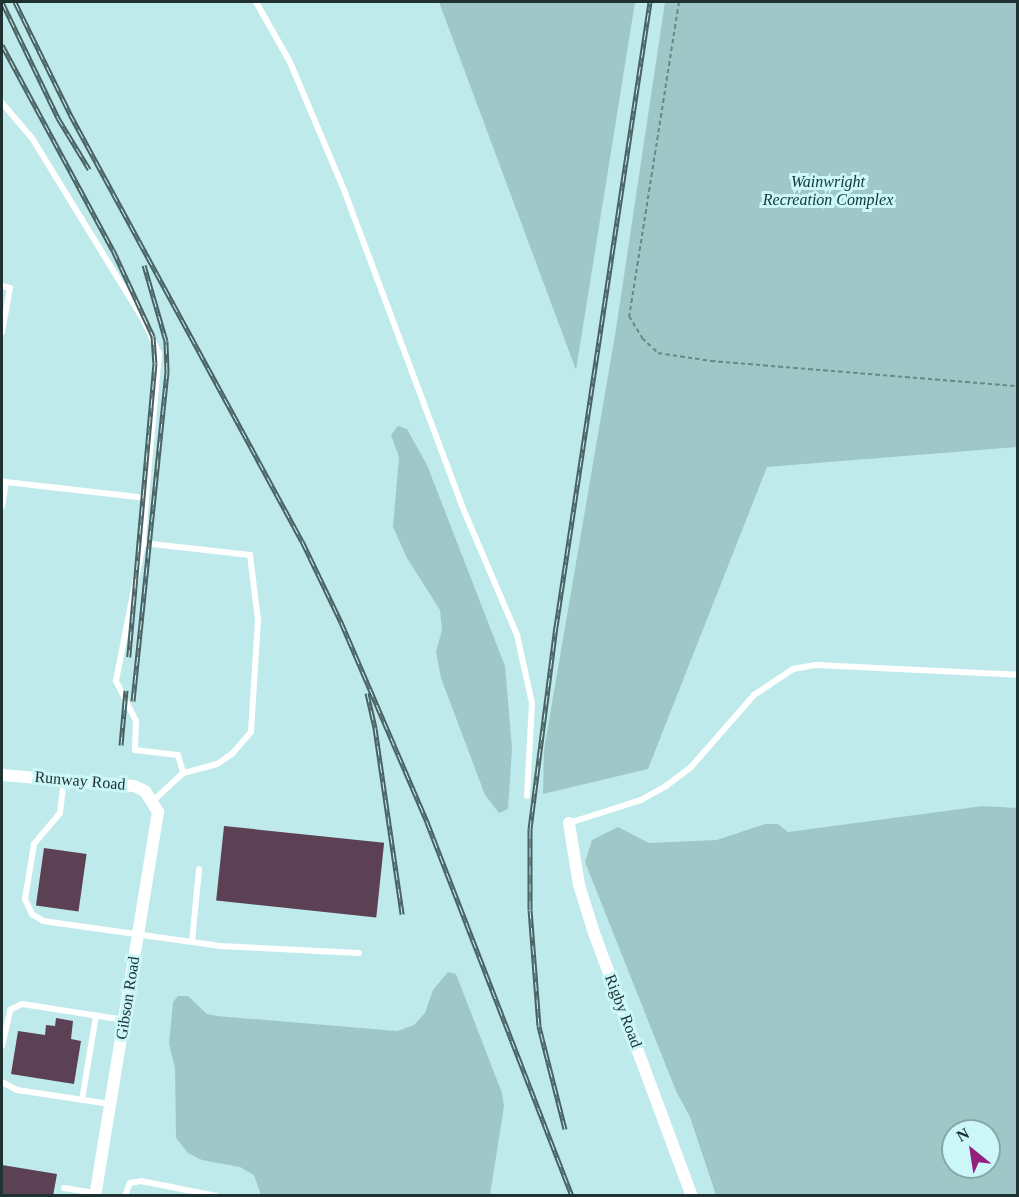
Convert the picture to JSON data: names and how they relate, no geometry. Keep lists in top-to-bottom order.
{
  "streets": {
    "street": ["Runway Road", "Gibson Road", "Rigby Road"]
  },
  "crossings": [
    ["Runway Road", "Gibson Road"]
  ],
  "parks": ["Wainwright Recreation Complex"],
  "north": "top left"
}
